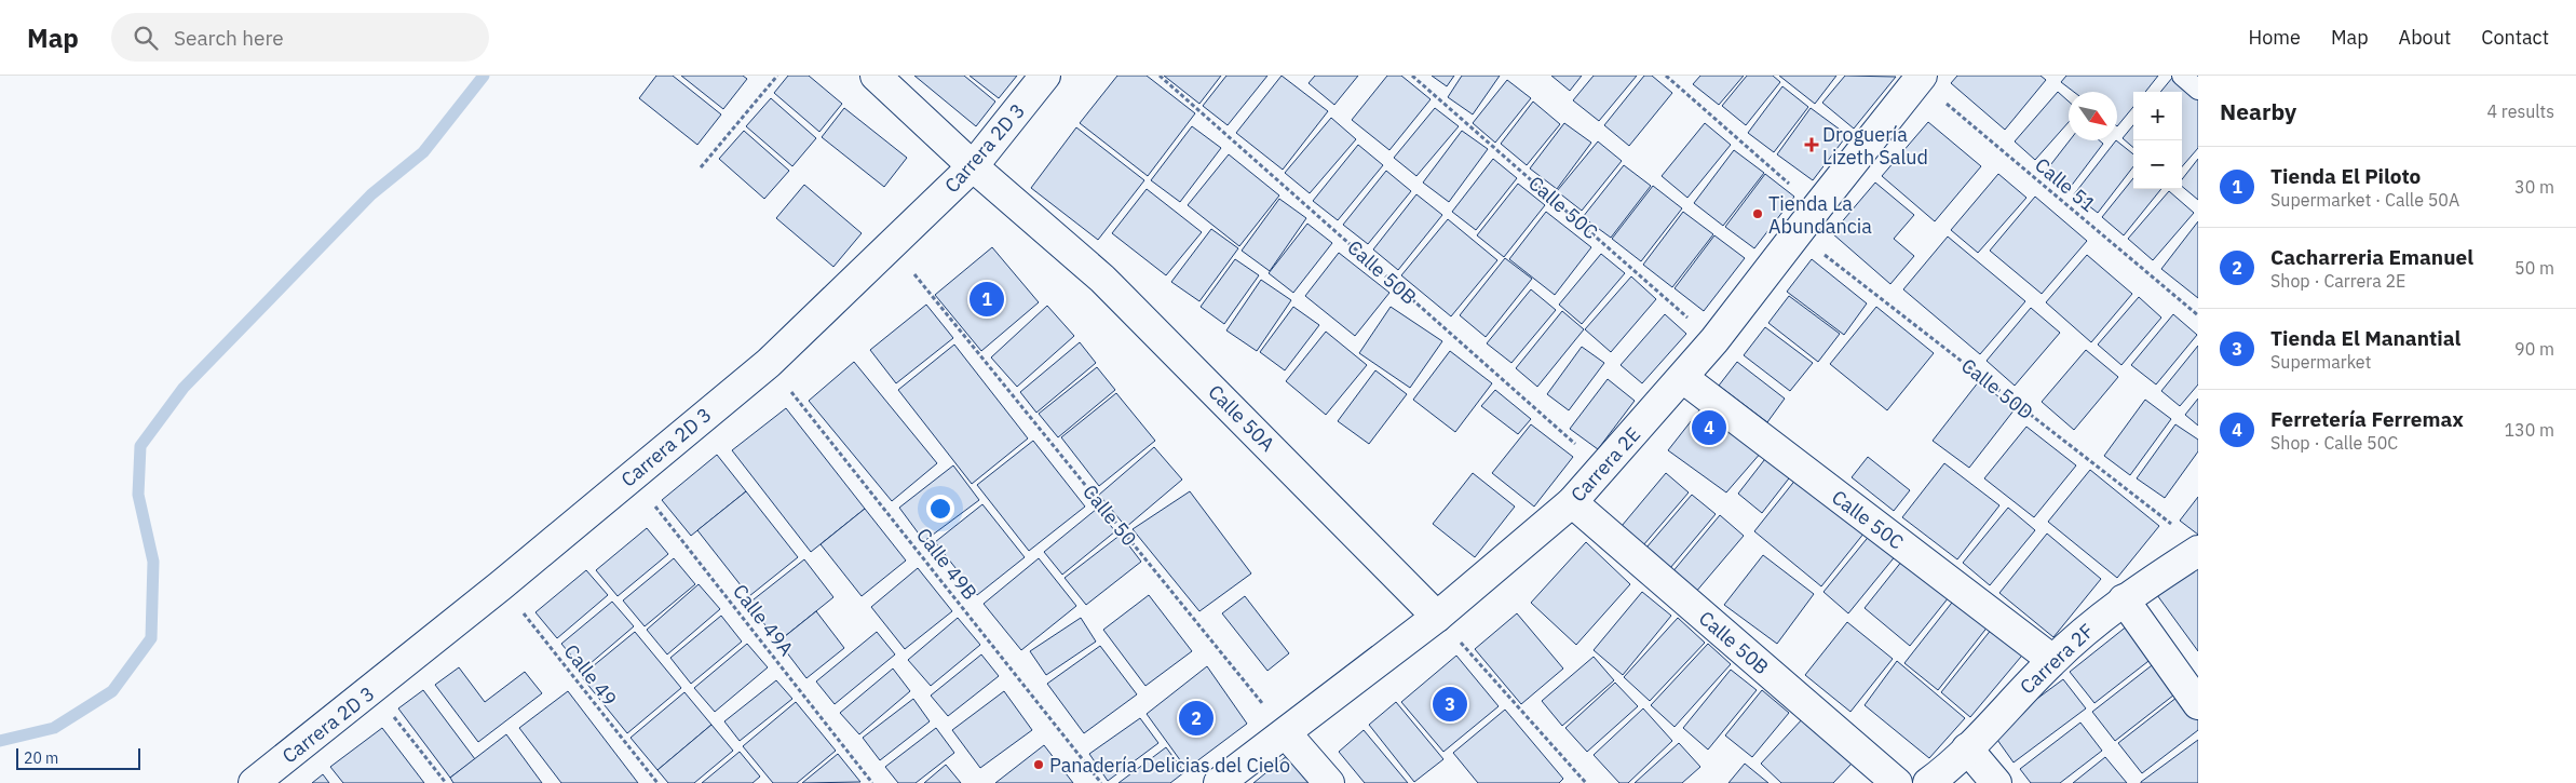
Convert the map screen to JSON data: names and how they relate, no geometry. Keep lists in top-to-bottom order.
{
  "streets": {
    "street": [
      "Carrera 2D 3",
      "Calle 50C",
      "Calle 50B",
      "Calle 50A",
      "Carrera 2E",
      "Carrera 2F"
    ],
    "path": [
      "Calle 51",
      "Calle 50D",
      "Calle 50",
      "Calle 49B",
      "Calle 49A",
      "Calle 49"
    ]
  },
  "crossings": [
    ["Carrera 2D 3", "Calle 50A"],
    ["Carrera 2D 3", "Calle 50"],
    ["Carrera 2D 3", "Calle 49B"],
    ["Carrera 2D 3", "Calle 49A"],
    ["Carrera 2D 3", "Calle 49"],
    ["Calle 51", "Carrera 2E"],
    ["Calle 50C", "Carrera 2E"],
    ["Calle 50C", "Carrera 2F"],
    ["Calle 50B", "Carrera 2E"],
    ["Calle 50D", "Carrera 2E"],
    ["Calle 50A", "Carrera 2E"],
    ["Carrera 2E", "Calle 50"]
  ],
  "places": {
    "health": ["Droguería Lizeth Salud"],
    "other": ["Tienda La Abundancia", "Panadería Delicias del Cielo"]
  },
  "scale_bar": "20 m",
  "north": "bottom right",
  "page": {
    "header": "Map",
    "search": "Search here",
    "nav": [
      "Home",
      "Map",
      "About",
      "Contact"
    ],
    "heading": ["Nearby", "4 results"],
    "map_buttons": ["+", "−"],
    "list": [
      {
        "mark": "1",
        "name": "Tienda El Piloto",
        "note": "Supermarket · Calle 50A",
        "value": "30 m"
      },
      {
        "mark": "2",
        "name": "Cacharreria Emanuel",
        "note": "Shop · Carrera 2E",
        "value": "50 m"
      },
      {
        "mark": "3",
        "name": "Tienda El Manantial",
        "note": "Supermarket",
        "value": "90 m"
      },
      {
        "mark": "4",
        "name": "Ferretería Ferremax",
        "note": "Shop · Calle 50C",
        "value": "130 m"
      }
    ],
    "pins": [
      "1",
      "4",
      "3",
      "2"
    ],
    "scale": "20 m"
  }
}
